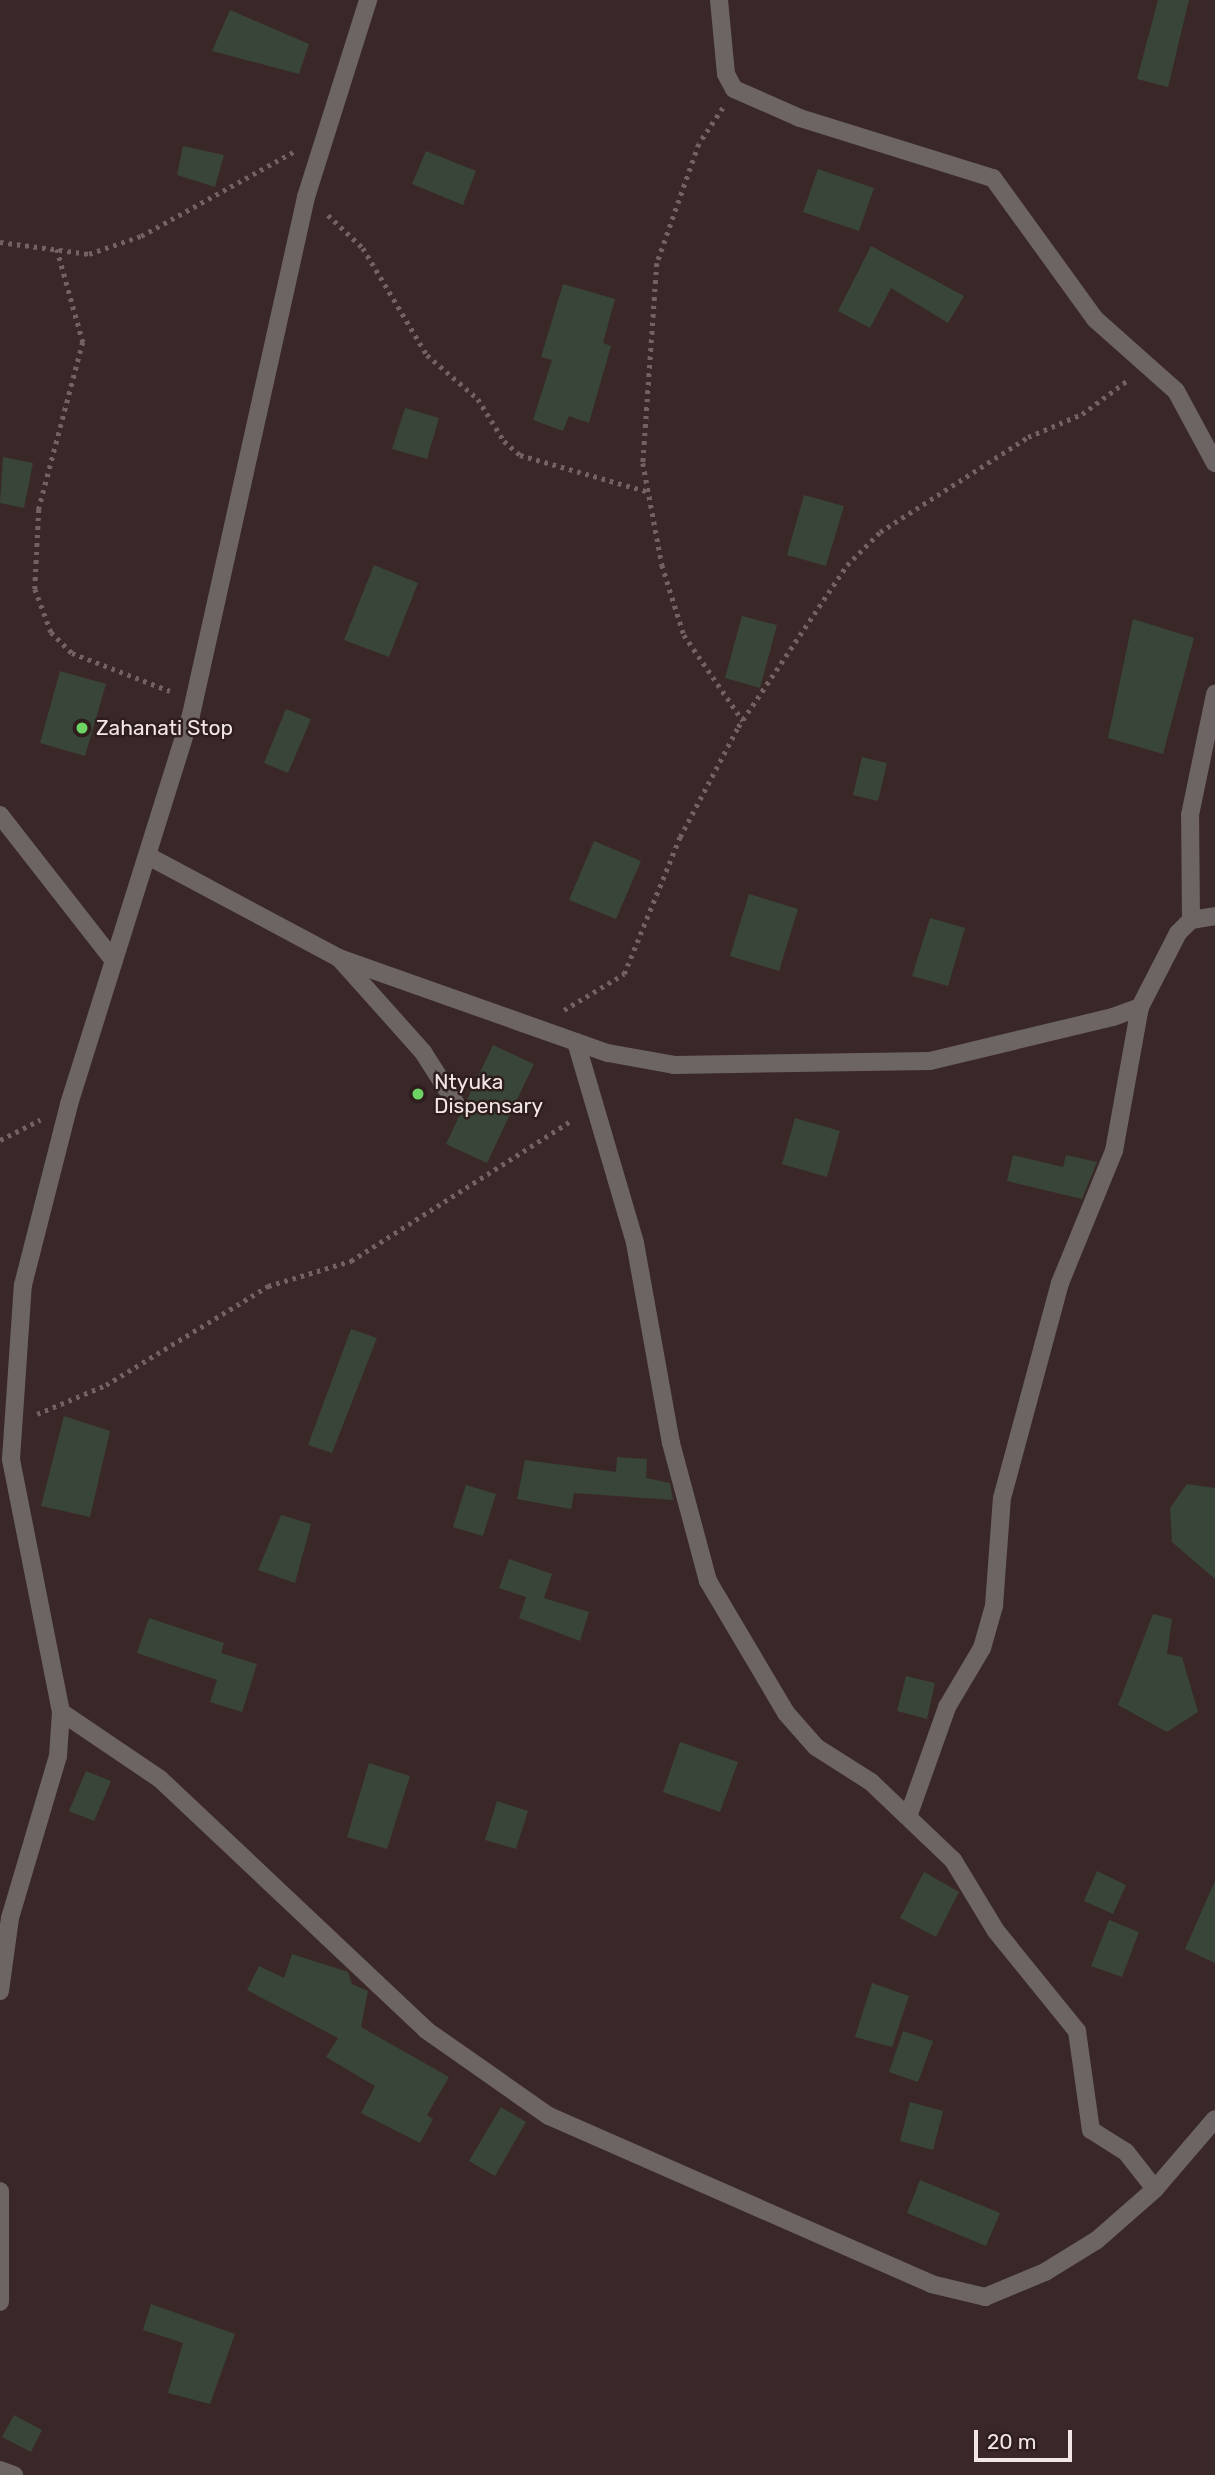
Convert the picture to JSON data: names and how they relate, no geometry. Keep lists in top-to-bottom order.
{
  "places": ["Zahanati Stop", "Ntyuka Dispensary"],
  "scale_bar": "20 m"
}
